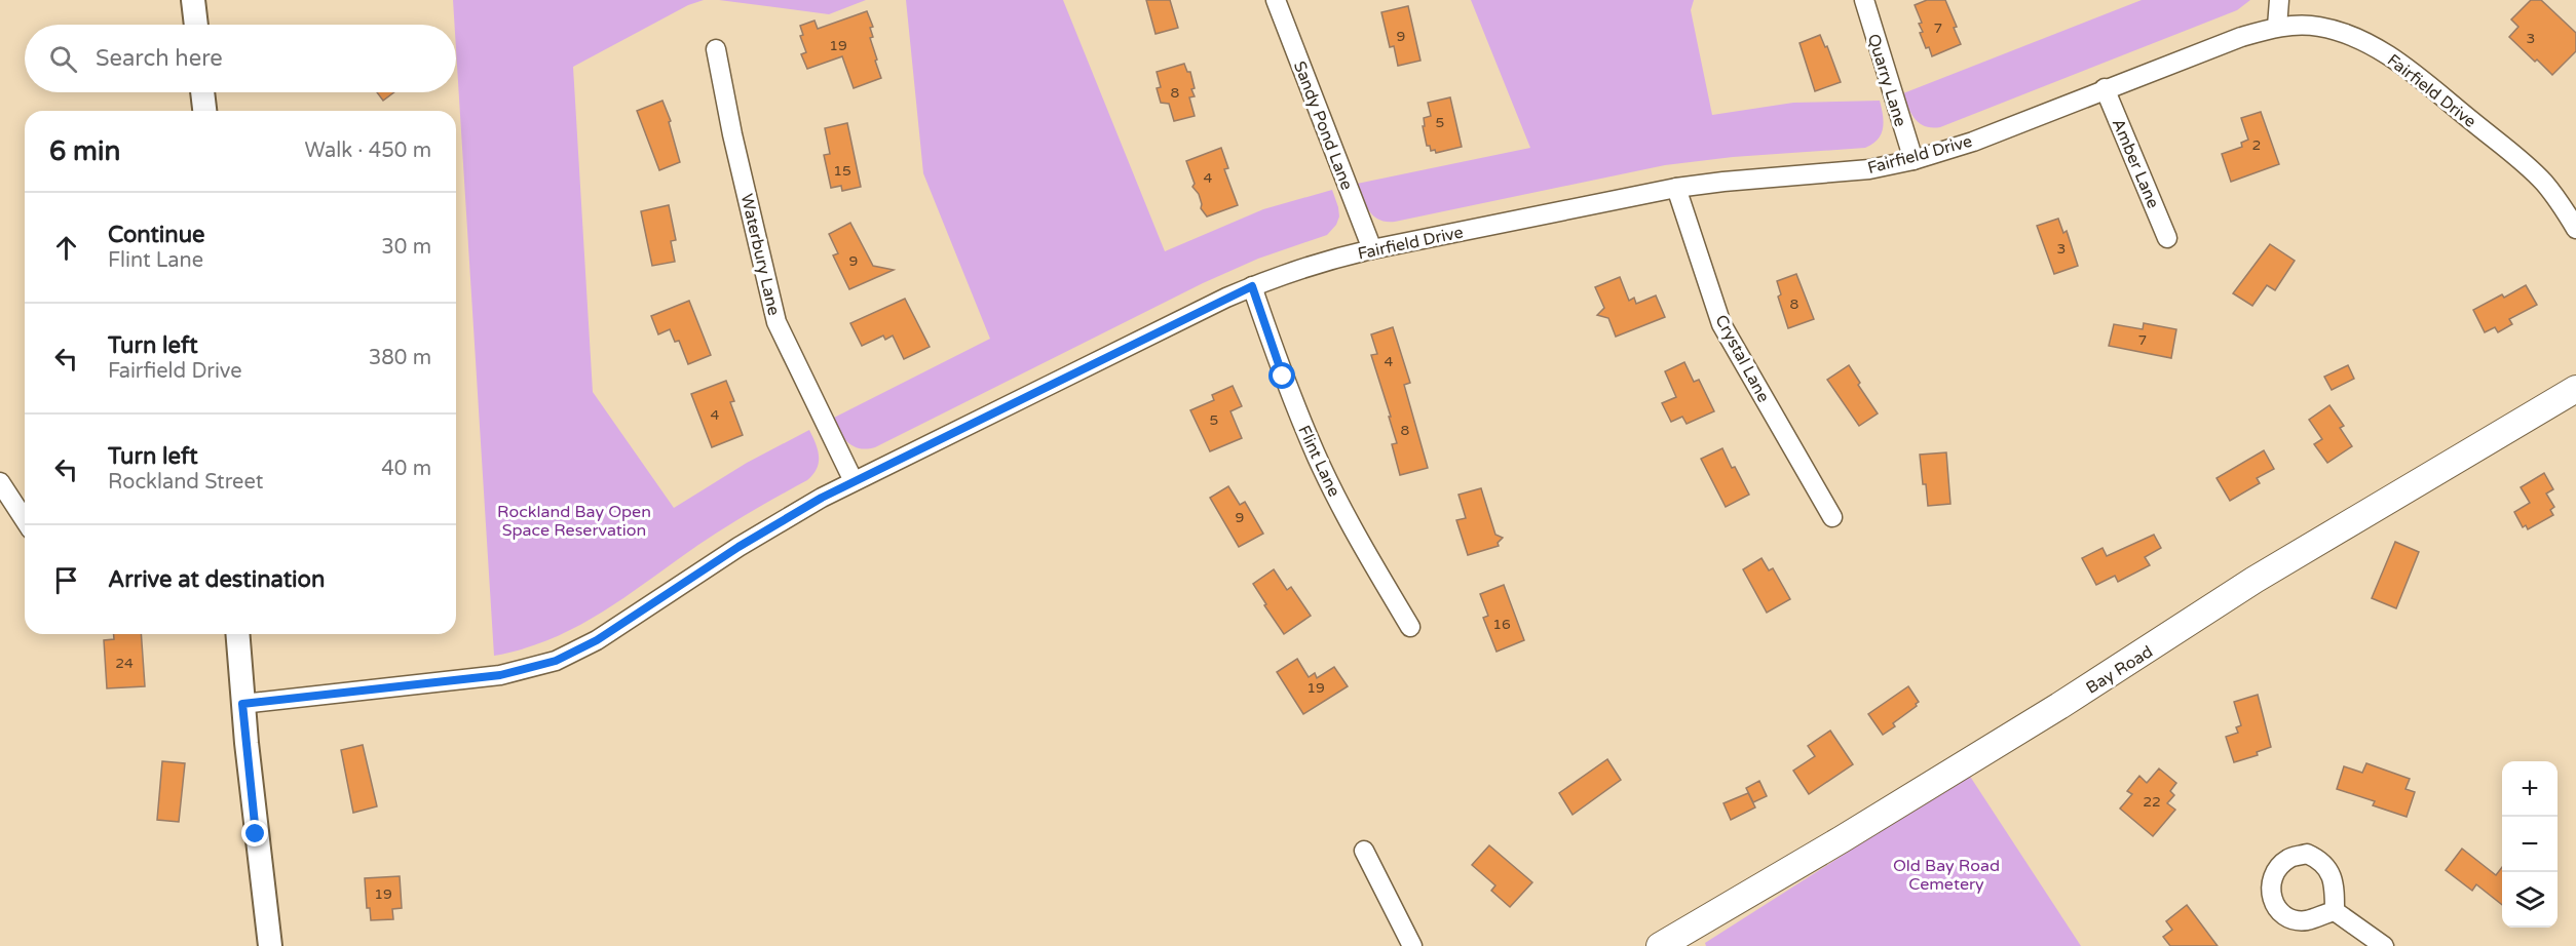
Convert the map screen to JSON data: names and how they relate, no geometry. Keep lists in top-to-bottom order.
{
  "streets": {
    "main road": ["Bay Road"],
    "street": [
      "Quarry Lane",
      "Fairfield Drive",
      "Sandy Pond Lane",
      "Amber Lane",
      "Waterbury Lane",
      "Crystal Lane",
      "Flint Lane"
    ]
  },
  "crossings": [
    ["Quarry Lane", "Fairfield Drive"],
    ["Fairfield Drive", "Sandy Pond Lane"],
    ["Fairfield Drive", "Amber Lane"],
    ["Fairfield Drive", "Waterbury Lane"],
    ["Fairfield Drive", "Crystal Lane"],
    ["Fairfield Drive", "Flint Lane"]
  ],
  "parks": ["Rockland Bay Open Space Reservation", "Old Bay Road Cemetery"],
  "house_numbers": [
    "7",
    "9",
    "3",
    "19",
    "8",
    "5",
    "2",
    "15",
    "4",
    "3",
    "9",
    "8",
    "7",
    "4",
    "4",
    "5",
    "8",
    "9",
    "16",
    "24",
    "19",
    "22",
    "19"
  ],
  "page": {
    "search": "Search here",
    "heading": ["6 min", "Walk · 450 m"],
    "list": [
      ["Continue", "Flint Lane", "30 m"],
      ["Turn left", "Fairfield Drive", "380 m"],
      ["Turn left", "Rockland Street", "40 m"],
      "Arrive at destination"
    ],
    "map_buttons": ["+", "−"]
  }
}
